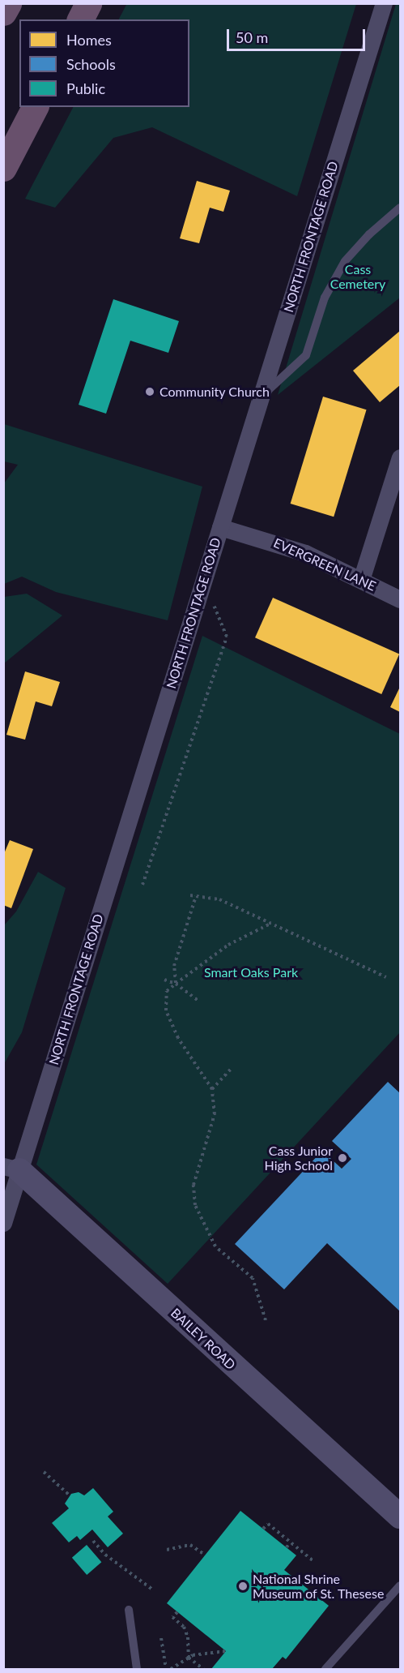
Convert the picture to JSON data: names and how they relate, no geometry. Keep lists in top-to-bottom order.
{
  "streets": {
    "street": ["NORTH FRONTAGE ROAD", "EVERGREEN LANE", "BAILEY ROAD"]
  },
  "crossings": [
    ["NORTH FRONTAGE ROAD", "EVERGREEN LANE"],
    ["NORTH FRONTAGE ROAD", "BAILEY ROAD"]
  ],
  "parks": ["Cass Cemetery", "Smart Oaks Park"],
  "places": ["Community Church", "Cass Junior High School", "National Shrine Museum of St. Thesese"],
  "legend": ["Homes", "Schools", "Public"],
  "scale_bar": "50 m"
}
